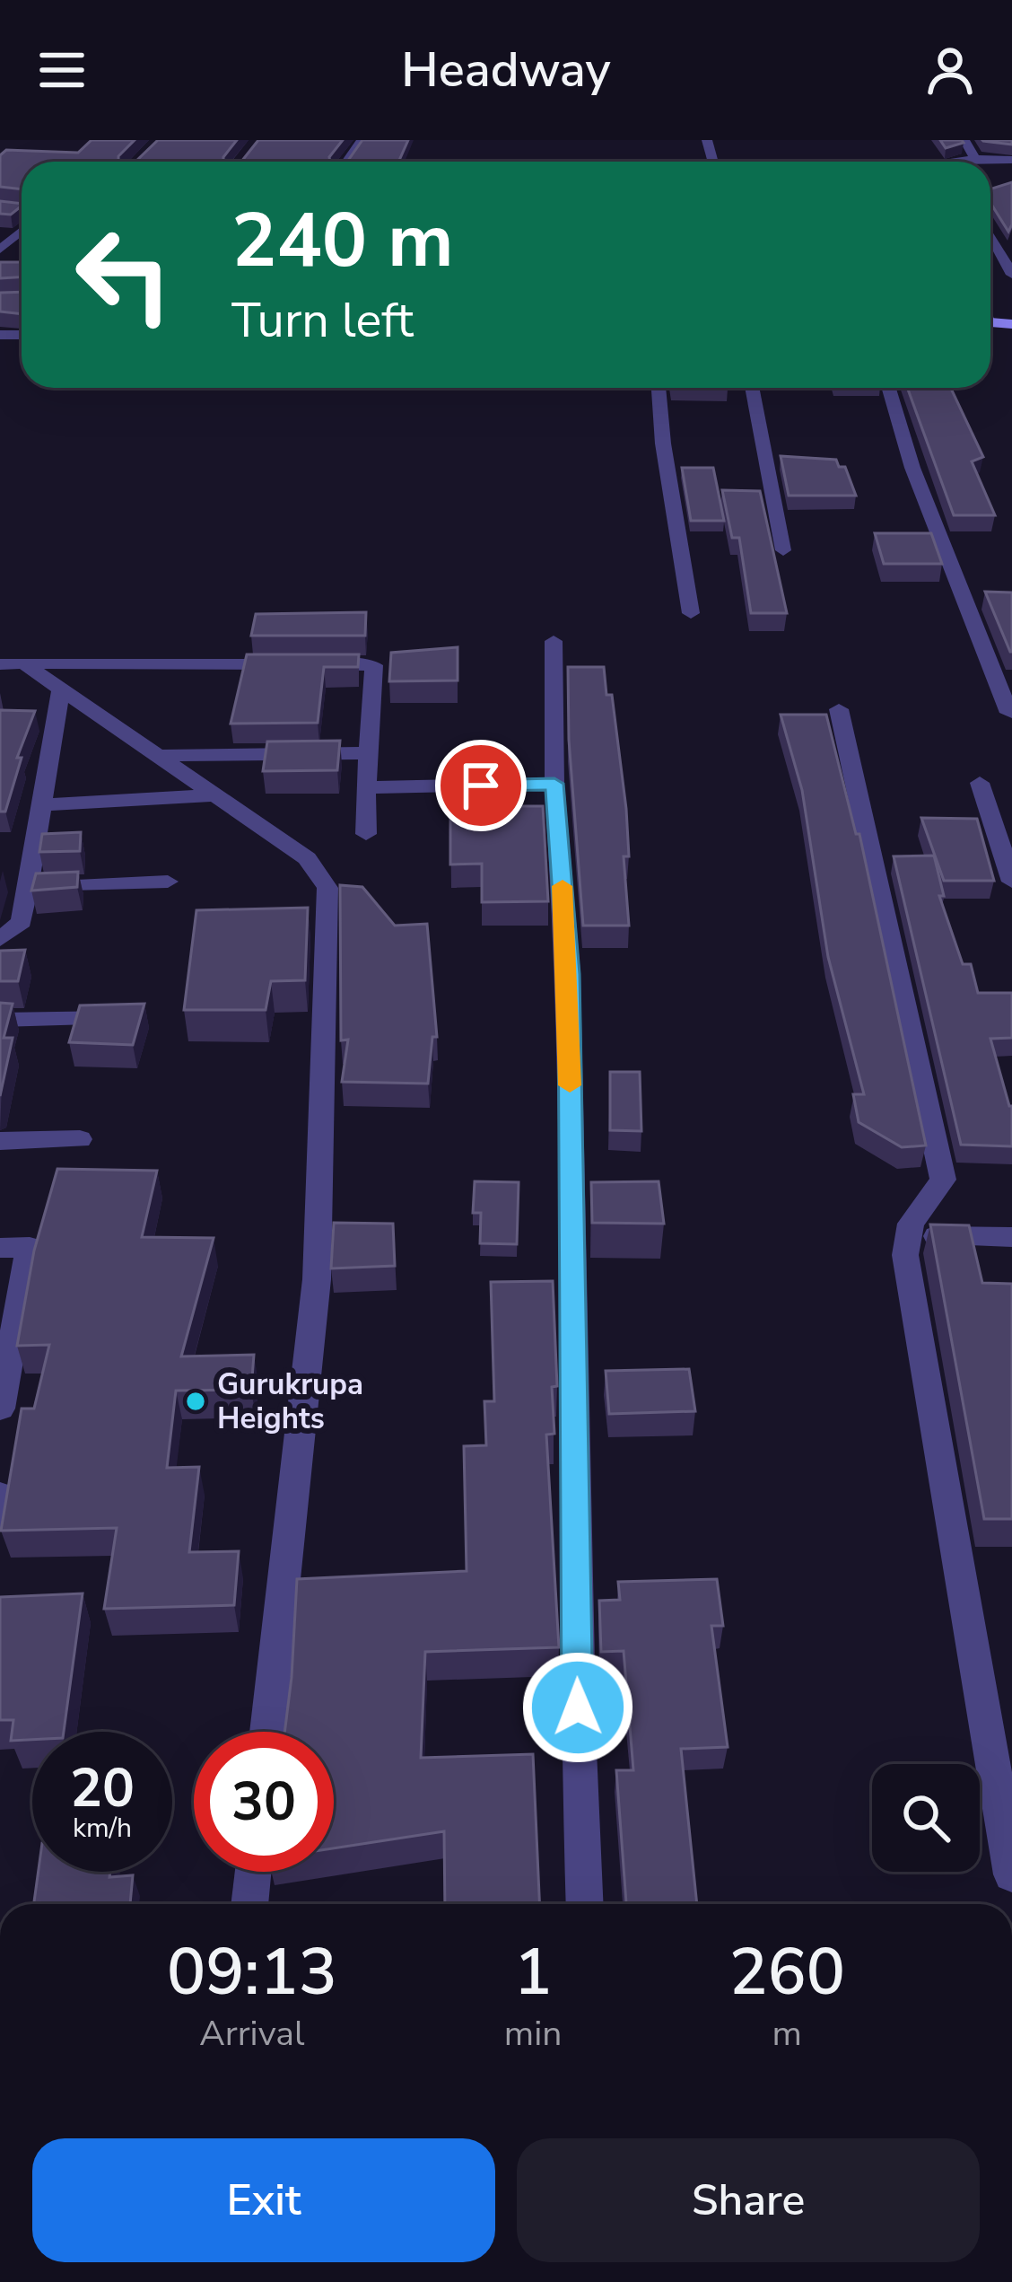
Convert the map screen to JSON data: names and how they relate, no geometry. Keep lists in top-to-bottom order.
{
  "places": ["Gurukrupa Heights"],
  "page": {
    "header": "Headway",
    "turn": ["240 m", "Turn left"],
    "speed": "20 km/h",
    "limit": "30",
    "eta": [
      "09:13",
      "Arrival",
      "1",
      "min",
      "260",
      "m"
    ],
    "buttons": ["Exit", "Share"]
  }
}
